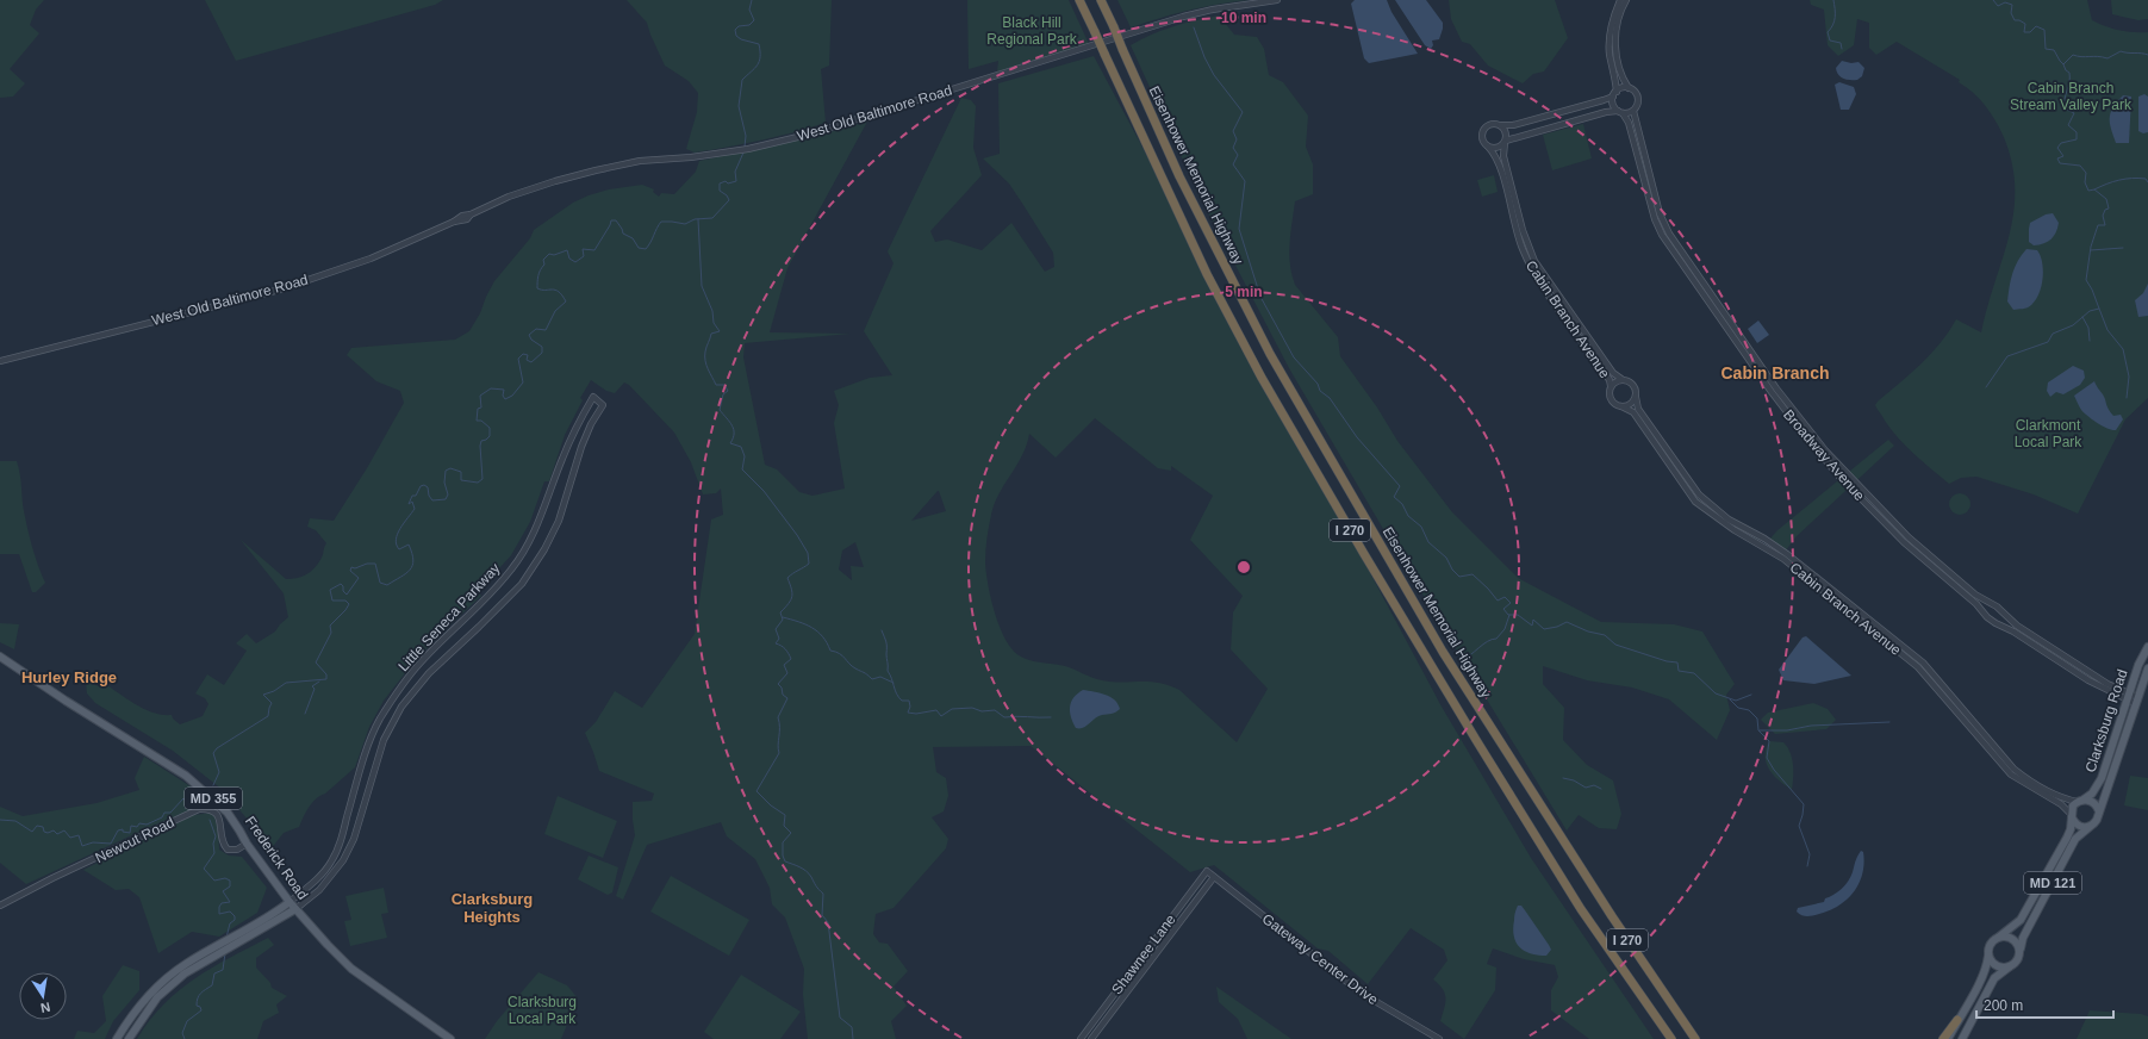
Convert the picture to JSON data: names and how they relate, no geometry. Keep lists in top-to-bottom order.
{
  "streets": {
    "highway": ["Eisenhower Memorial Highway", "I 270"],
    "main road": [
      "Little Seneca Parkway",
      "Clarksburg Road",
      "MD 355",
      "Frederick Road",
      "MD 121"
    ],
    "street": [
      "West Old Baltimore Road",
      "Cabin Branch Avenue",
      "Broadway Avenue",
      "Newcut Road",
      "Shawnee Lane",
      "Gateway Center Drive"
    ]
  },
  "crossings": [
    ["Cabin Branch Avenue", "Clarksburg Road"],
    ["Cabin Branch Avenue", "MD 121"],
    ["Broadway Avenue", "Clarksburg Road"],
    ["Little Seneca Parkway", "Frederick Road"],
    ["Clarksburg Road", "MD 121"],
    ["Newcut Road", "Frederick Road"],
    ["Shawnee Lane", "Gateway Center Drive"]
  ],
  "districts": ["Cabin Branch", "Hurley Ridge", "Clarksburg Heights"],
  "parks": [
    "Black Hill Regional Park",
    "Cabin Branch Stream Valley Park",
    "Clarkmont Local Park",
    "Clarksburg Local Park"
  ],
  "scale_bar": "200 m",
  "north": "bottom",
  "rings": ["10 min", "5 min"]
}
